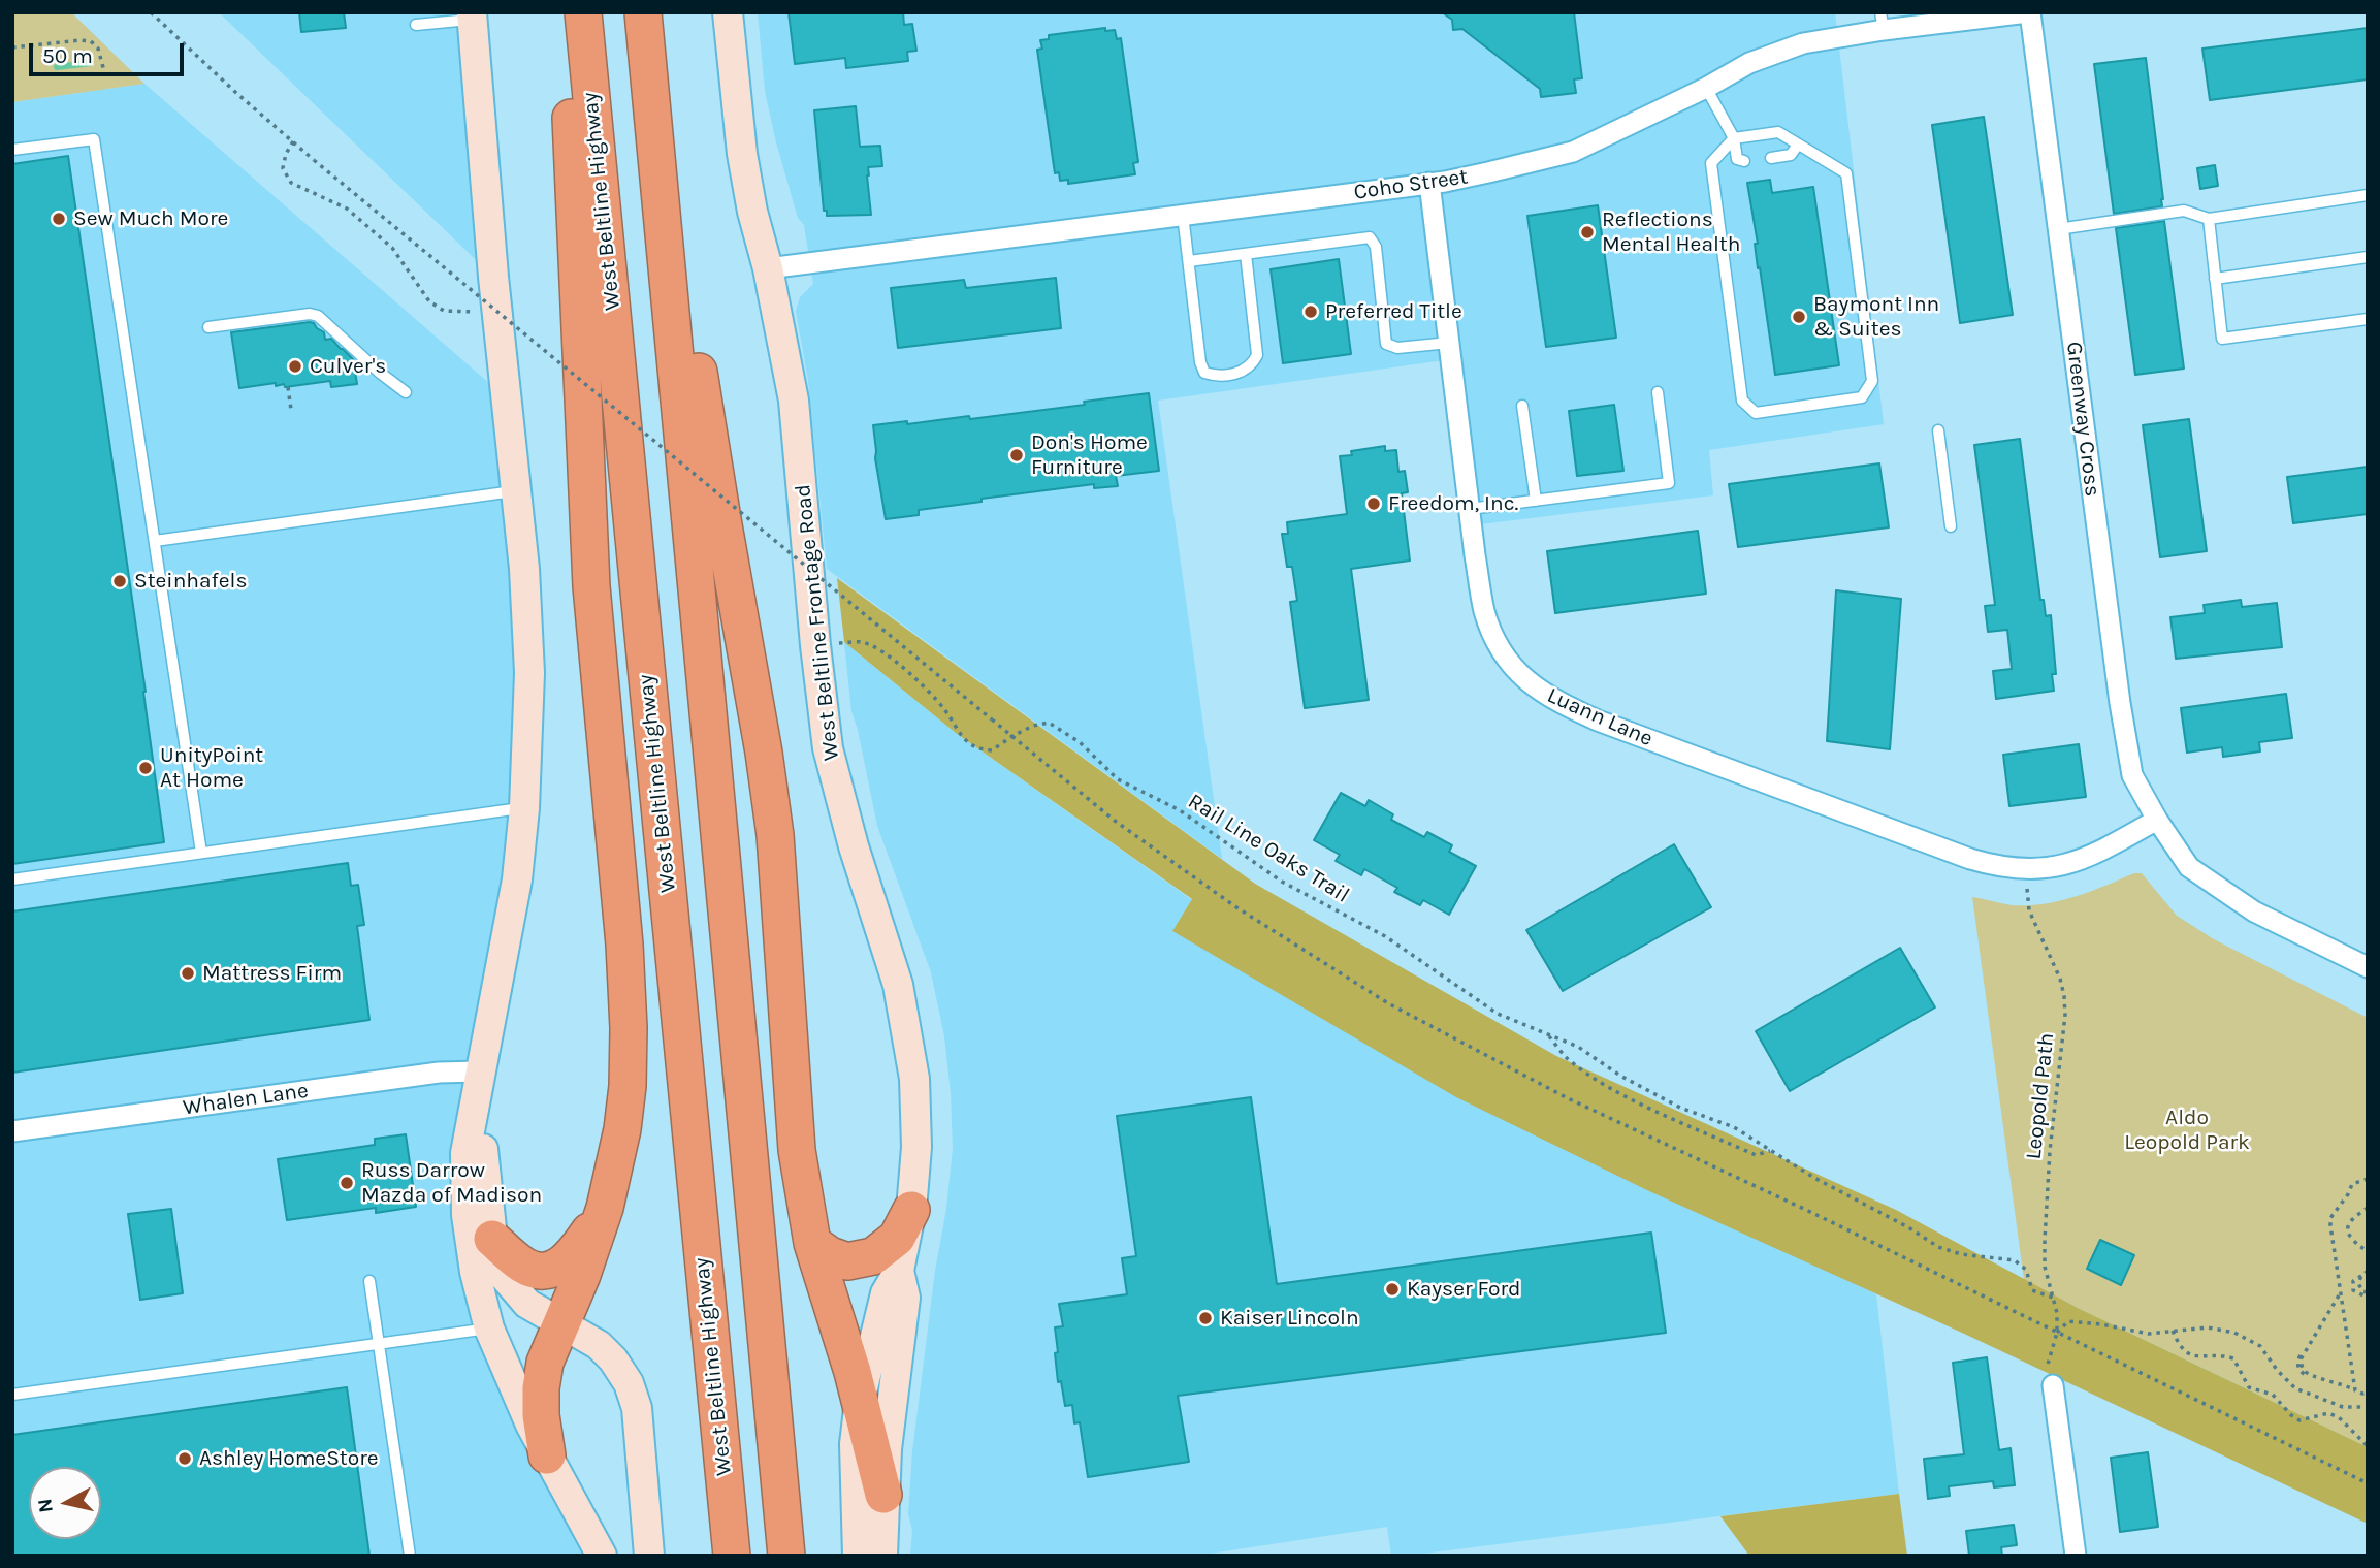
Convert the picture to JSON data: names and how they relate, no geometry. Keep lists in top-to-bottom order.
{
  "streets": {
    "highway": ["West Beltline Highway"],
    "street": [
      "Coho Street",
      "Greenway Cross",
      "West Beltline Frontage Road",
      "Luann Lane",
      "Whalen Lane"
    ],
    "path": ["Rail Line Oaks Trail", "Leopold Path"]
  },
  "crossings": [
    ["Coho Street", "Greenway Cross"],
    ["Coho Street", "West Beltline Frontage Road"],
    ["Coho Street", "Luann Lane"],
    ["Greenway Cross", "Luann Lane"],
    ["Luann Lane", "Leopold Path"],
    ["Rail Line Oaks Trail", "Leopold Path"]
  ],
  "parks": ["Aldo Leopold Park"],
  "places": [
    "Sew Much More",
    "Reflections Mental Health",
    "Preferred Title",
    "Baymont Inn & Suites",
    "Culver's",
    "Don's Home Furniture",
    "Freedom, Inc.",
    "Steinhafels",
    "UnityPoint At Home",
    "Mattress Firm",
    "Russ Darrow Mazda of Madison",
    "Kayser Ford",
    "Kaiser Lincoln",
    "Ashley HomeStore"
  ],
  "scale_bar": "50 m",
  "north": "left"
}
